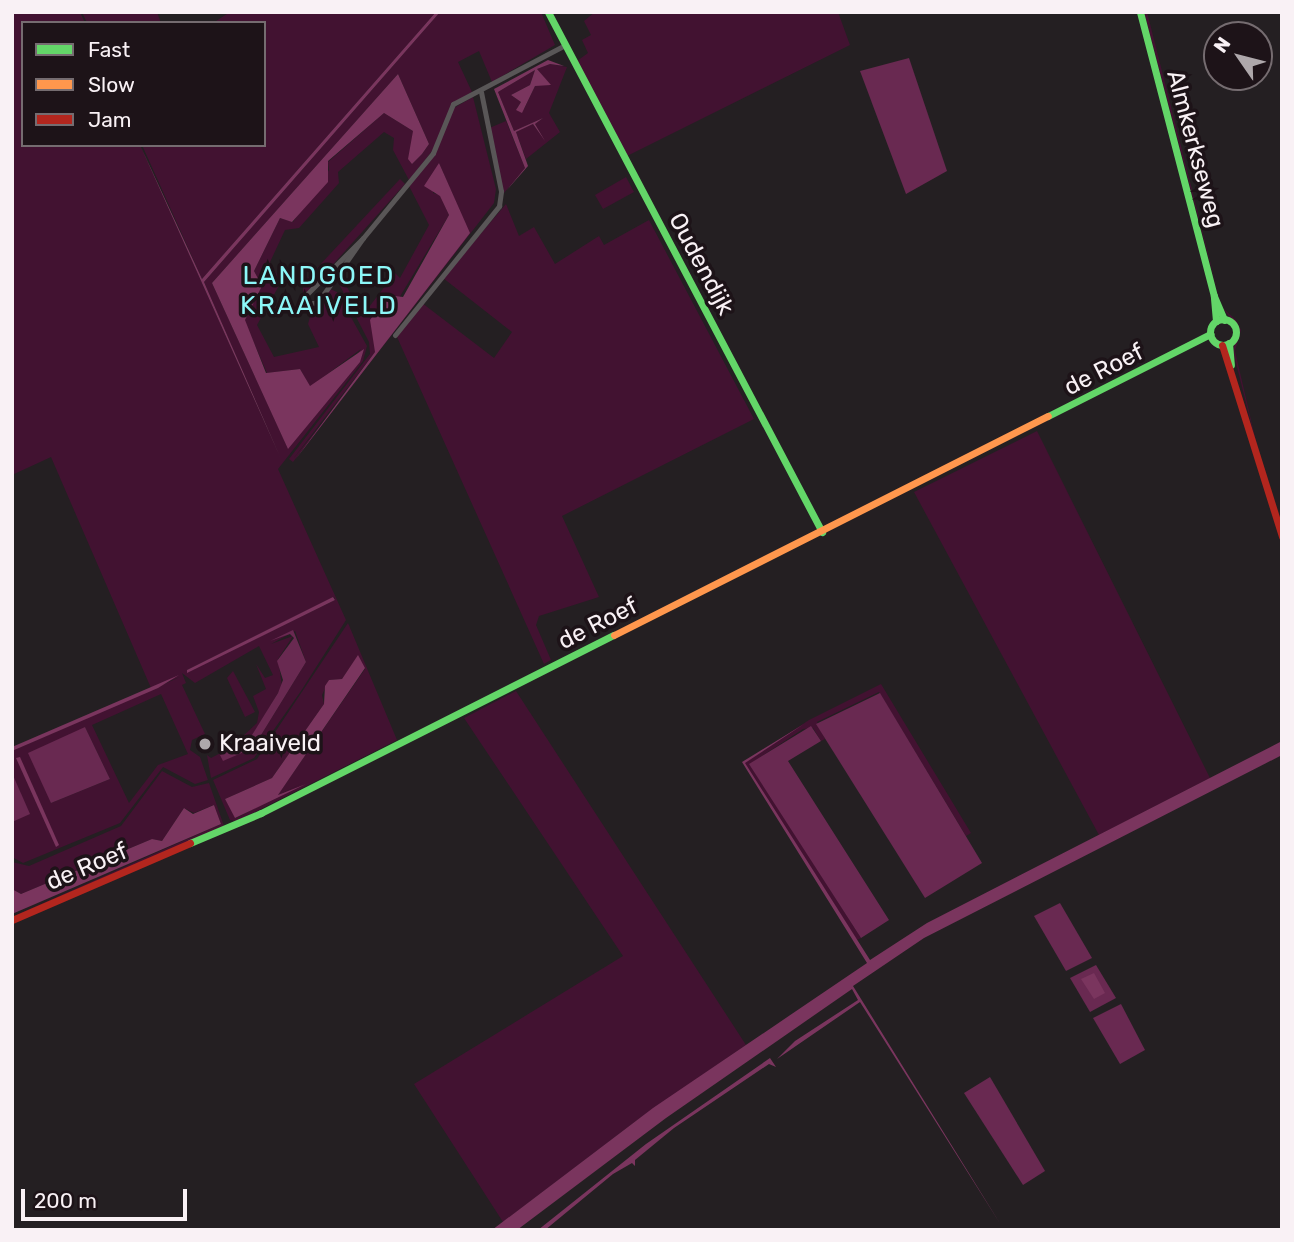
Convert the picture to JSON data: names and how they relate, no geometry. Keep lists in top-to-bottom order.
{
  "streets": {
    "street": ["Almkerkseweg", "Oudendijk", "de Roef"]
  },
  "crossings": [
    ["Oudendijk", "de Roef"]
  ],
  "districts": ["LANDGOED KRAAIVELD"],
  "places": ["Kraaiveld"],
  "legend": ["Fast", "Slow", "Jam"],
  "scale_bar": "200 m",
  "north": "top left"
}
